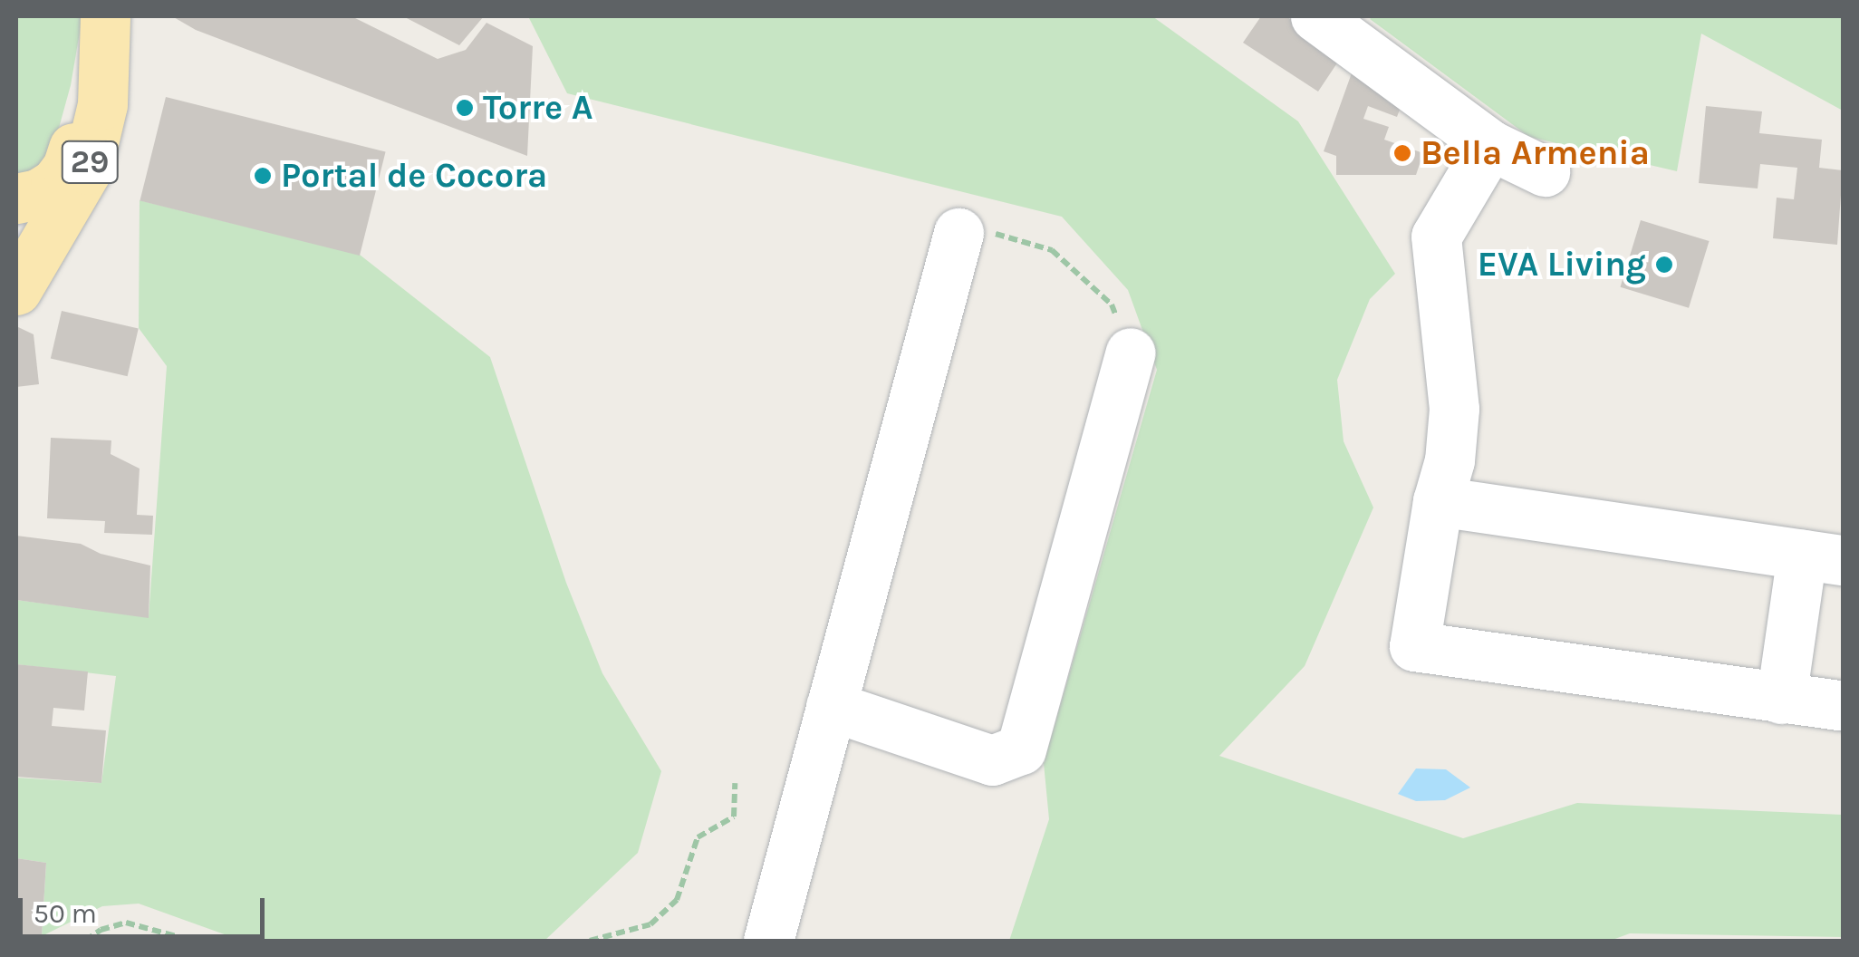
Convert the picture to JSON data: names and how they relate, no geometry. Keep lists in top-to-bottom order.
{
  "streets": {
    "main road": ["29"]
  },
  "places": [
    "Torre A",
    "Bella Armenia",
    "Portal de Cocora",
    "EVA Living"
  ],
  "scale_bar": "50 m"
}
